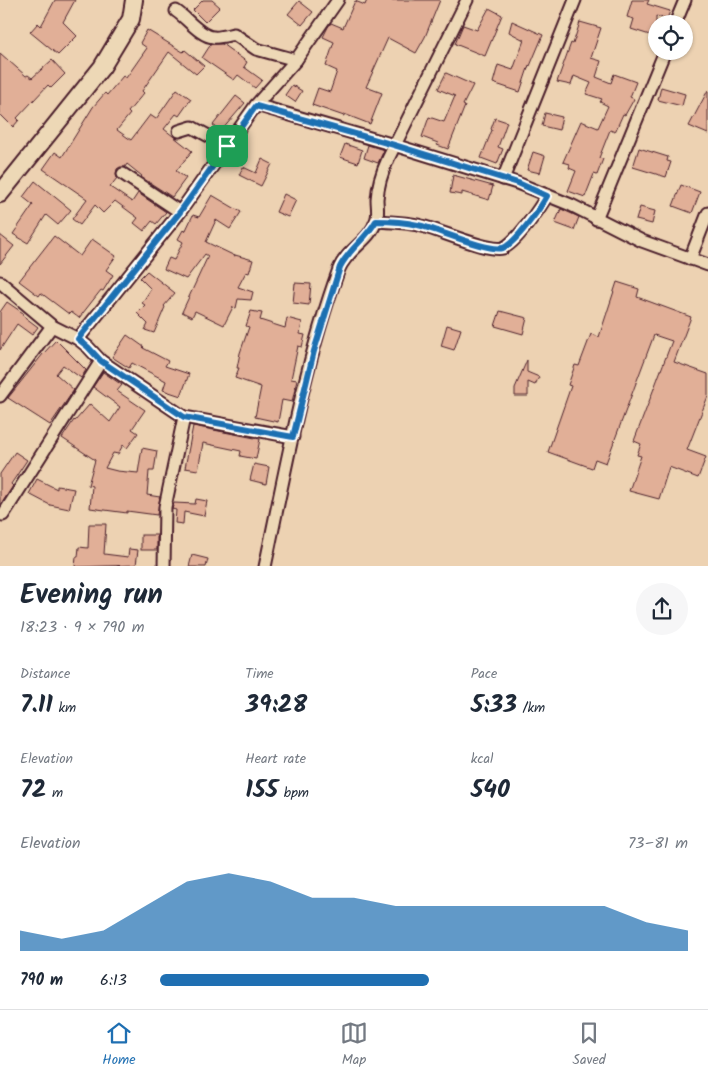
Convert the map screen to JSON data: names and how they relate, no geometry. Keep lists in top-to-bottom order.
{
  "page": {
    "heading": ["Evening run", "18:23 · 9 × 790 m"],
    "stats": [
      ["Distance", "7.11 km"],
      ["Time", "39:28"],
      ["Pace", "5:33 /km"],
      ["Elevation", "72 m"],
      ["Heart rate", "155 bpm"],
      ["kcal", "540"]
    ],
    "chart": ["Elevation", "73–81 m"],
    "list": [
      {
        "name": "790 m",
        "note": "6:13"
      }
    ],
    "tabs": ["Home", "Map", "Saved"]
  }
}
